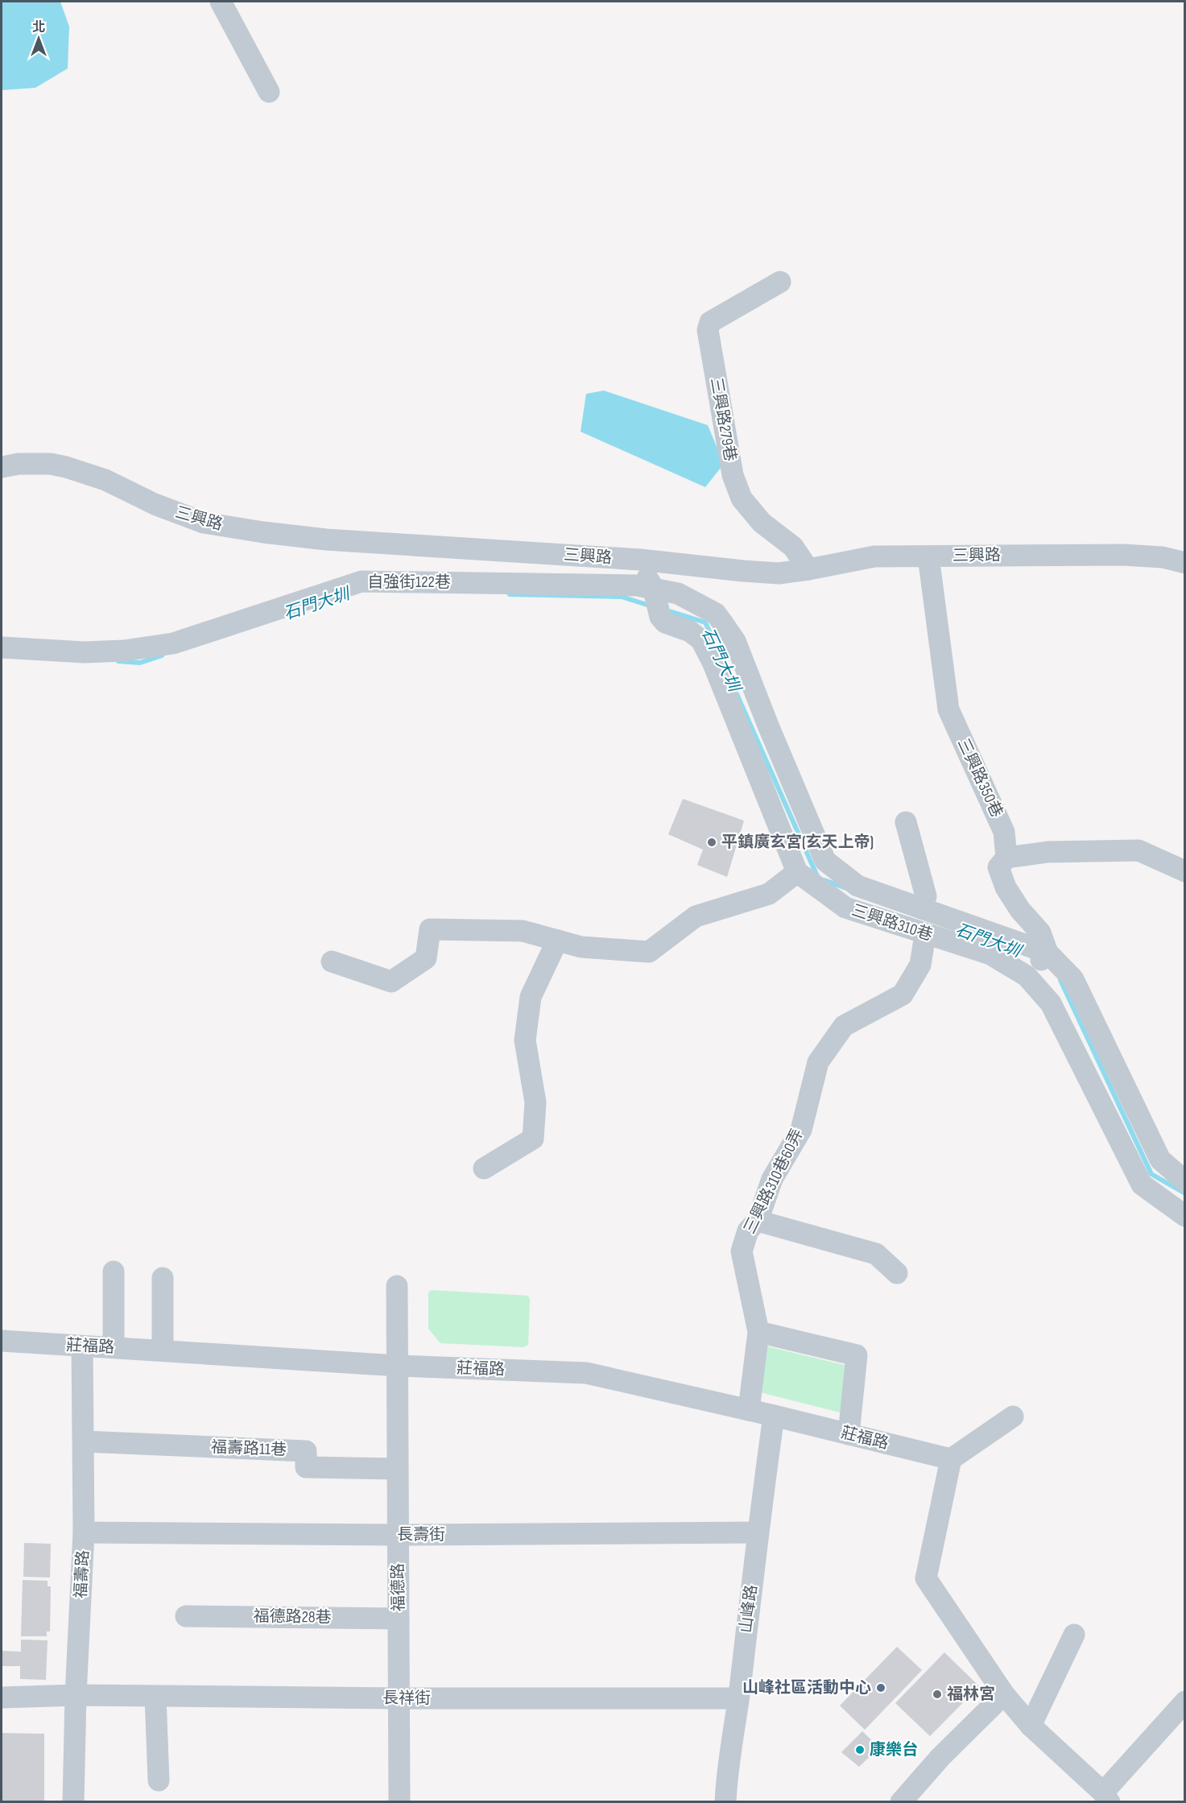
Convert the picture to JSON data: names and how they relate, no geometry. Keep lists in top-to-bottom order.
{
  "streets": {
    "street": [
      "三興路279巷",
      "三興路",
      "自強街122巷",
      "三興路350巷",
      "三興路310巷",
      "三興路310巷60弄",
      "莊福路",
      "福壽路11巷",
      "長壽街",
      "福壽路",
      "福德路",
      "山峰路",
      "福德路28巷",
      "長祥街"
    ]
  },
  "crossings": [
    ["三興路279巷", "三興路"],
    ["三興路", "三興路350巷"],
    ["自強街122巷", "三興路310巷"],
    ["三興路350巷", "三興路310巷"],
    ["三興路310巷", "三興路310巷60弄"],
    ["三興路310巷60弄", "莊福路"],
    ["莊福路", "福壽路"],
    ["莊福路", "福德路"],
    ["莊福路", "山峰路"],
    ["福壽路11巷", "福壽路"],
    ["福壽路11巷", "福德路"],
    ["長壽街", "福壽路"],
    ["長壽街", "福德路"],
    ["長壽街", "山峰路"],
    ["福壽路", "長祥街"],
    ["福德路", "福德路28巷"],
    ["福德路", "長祥街"],
    ["山峰路", "長祥街"]
  ],
  "water": ["石門大圳"],
  "places": [
    "平鎮廣玄宮(玄天上帝)",
    "山峰社區活動中心",
    "福林宮",
    "康樂台"
  ],
  "north": "top"
}
